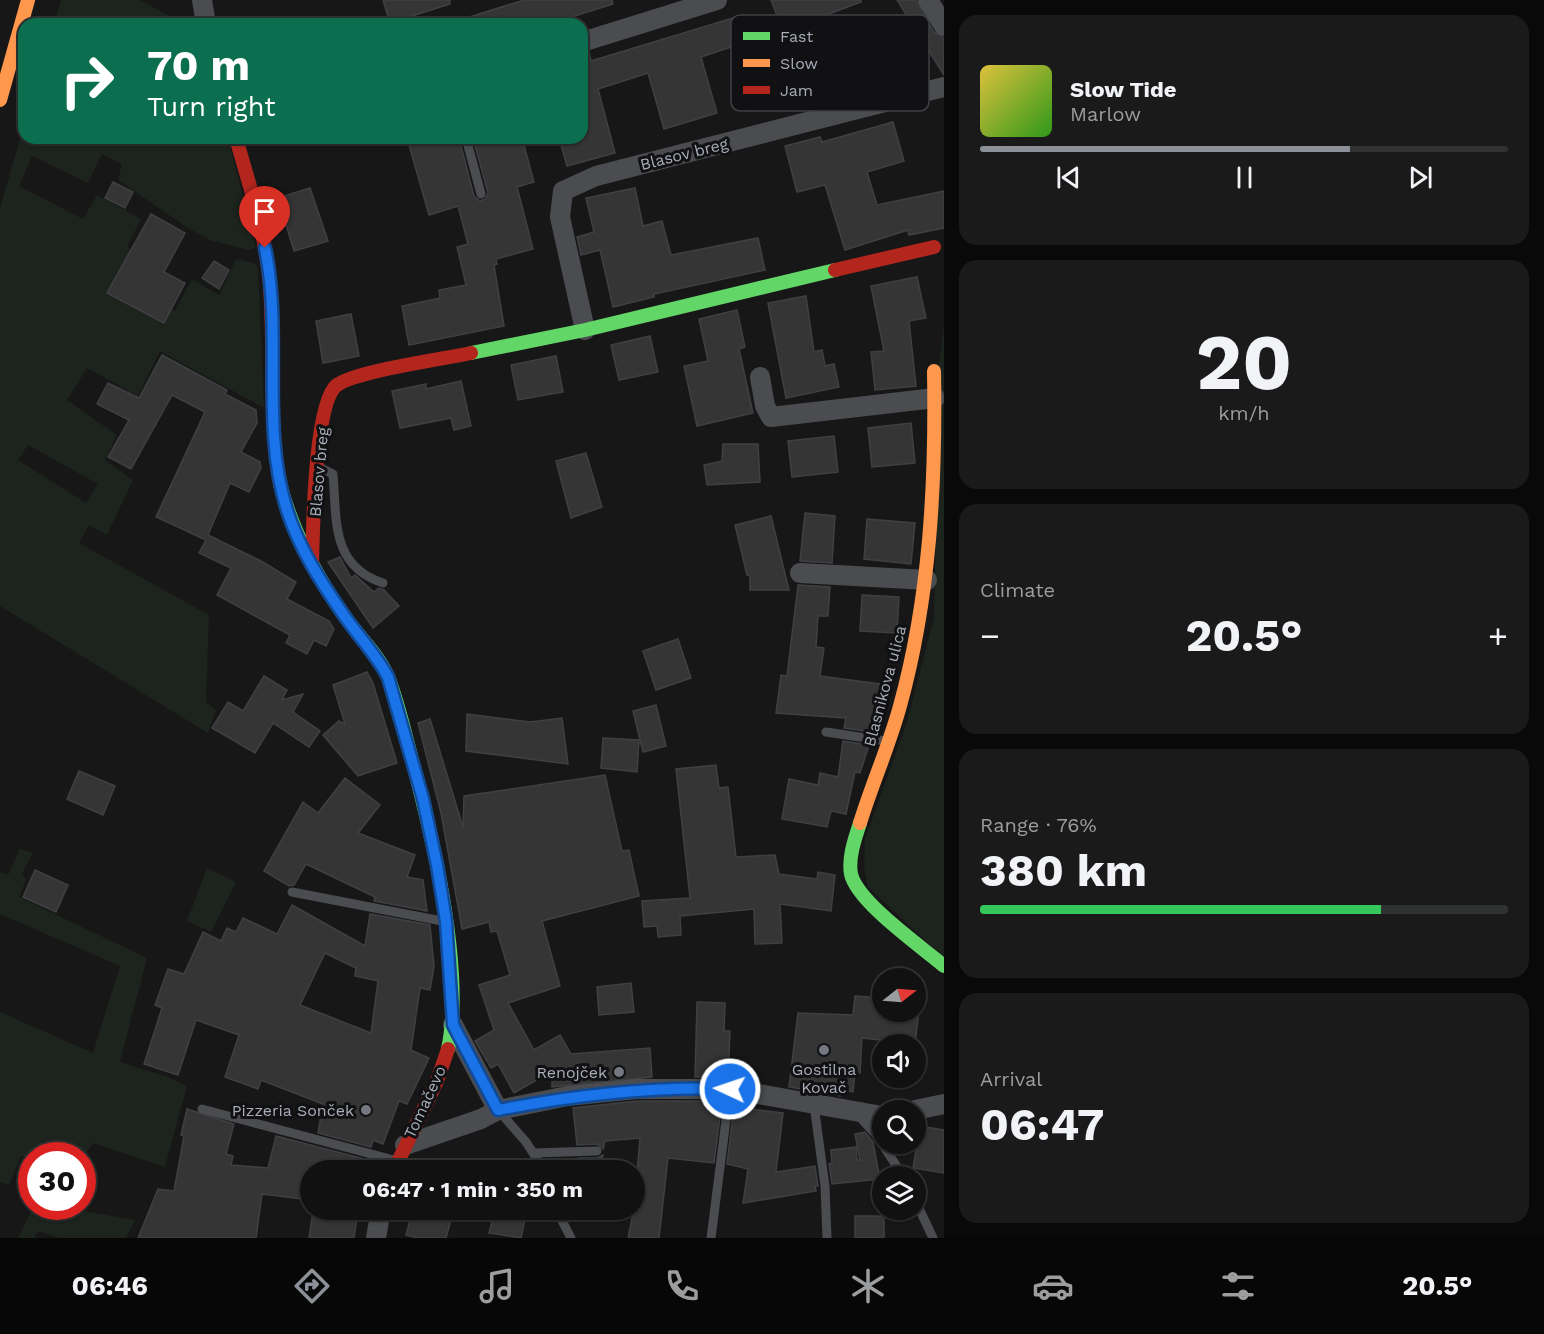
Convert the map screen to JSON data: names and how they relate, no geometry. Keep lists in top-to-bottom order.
{
  "streets": {
    "street": ["Blasov breg", "Blasnikova ulica", "Tomačevo"]
  },
  "crossings": [
    ["Blasov breg", "Tomačevo"]
  ],
  "places": ["Gostilna Kovač", "Renojček", "Pizzeria Sonček"],
  "legend": ["Fast", "Slow", "Jam"],
  "north": "right",
  "page": {
    "turn": ["70 m", "Turn right"],
    "song": ["Slow Tide", "Marlow"],
    "tile": [
      ["20", "km/h"],
      "Climate",
      ["Range · 76%", "380 km"],
      ["Arrival", "06:47"]
    ],
    "heat": ["−", "20.5°", "+"],
    "limit": "30",
    "trip": "06:47 · 1 min · 350 m",
    "tabs": ["06:46", "20.5°"]
  }
}
